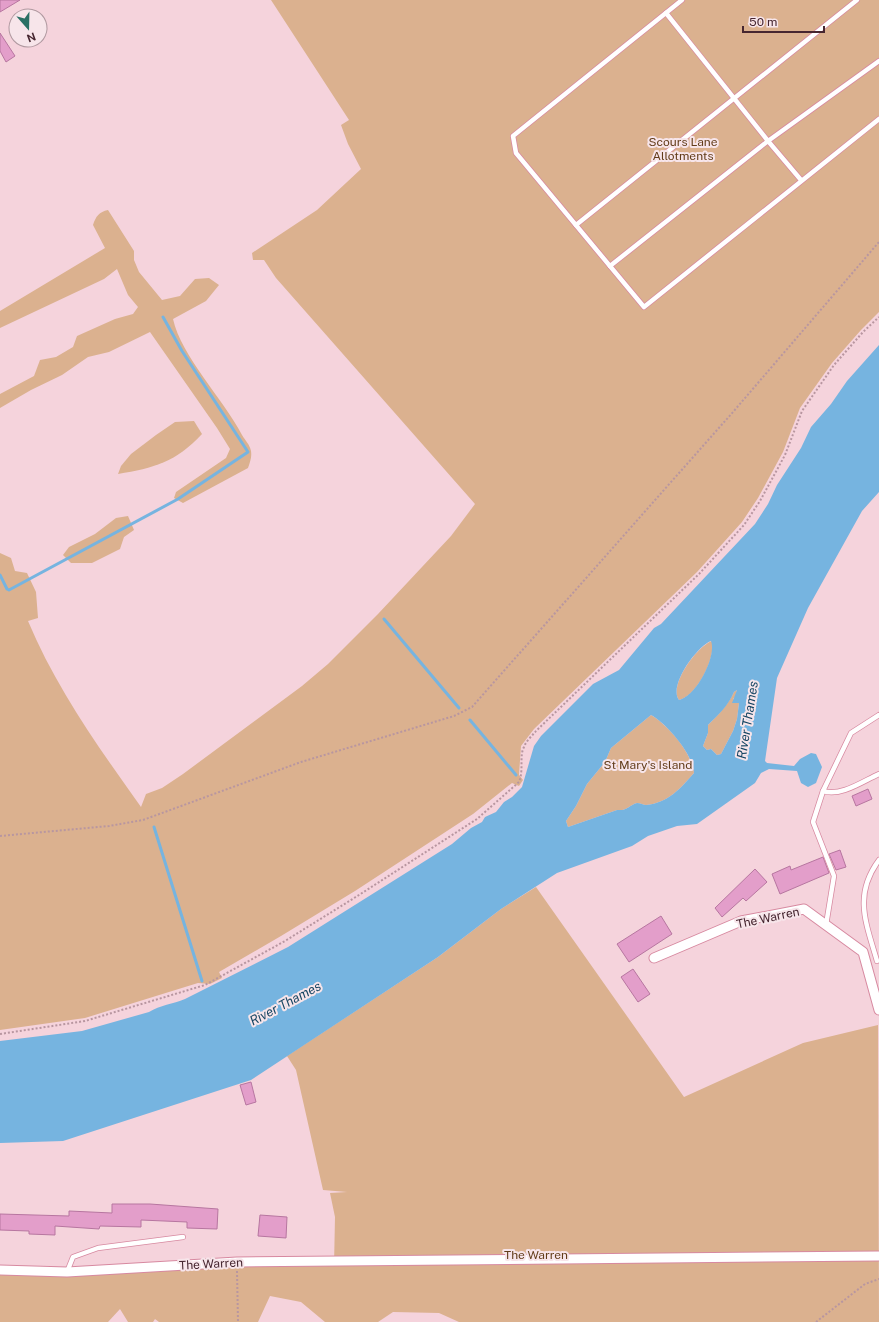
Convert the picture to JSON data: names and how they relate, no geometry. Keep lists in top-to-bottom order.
{
  "streets": {
    "street": ["The Warren"]
  },
  "water": ["River Thames"],
  "parks": ["Scours Lane Allotments", "St Mary's Island", "The Warren"],
  "scale_bar": "50 m",
  "north": "bottom"
}
